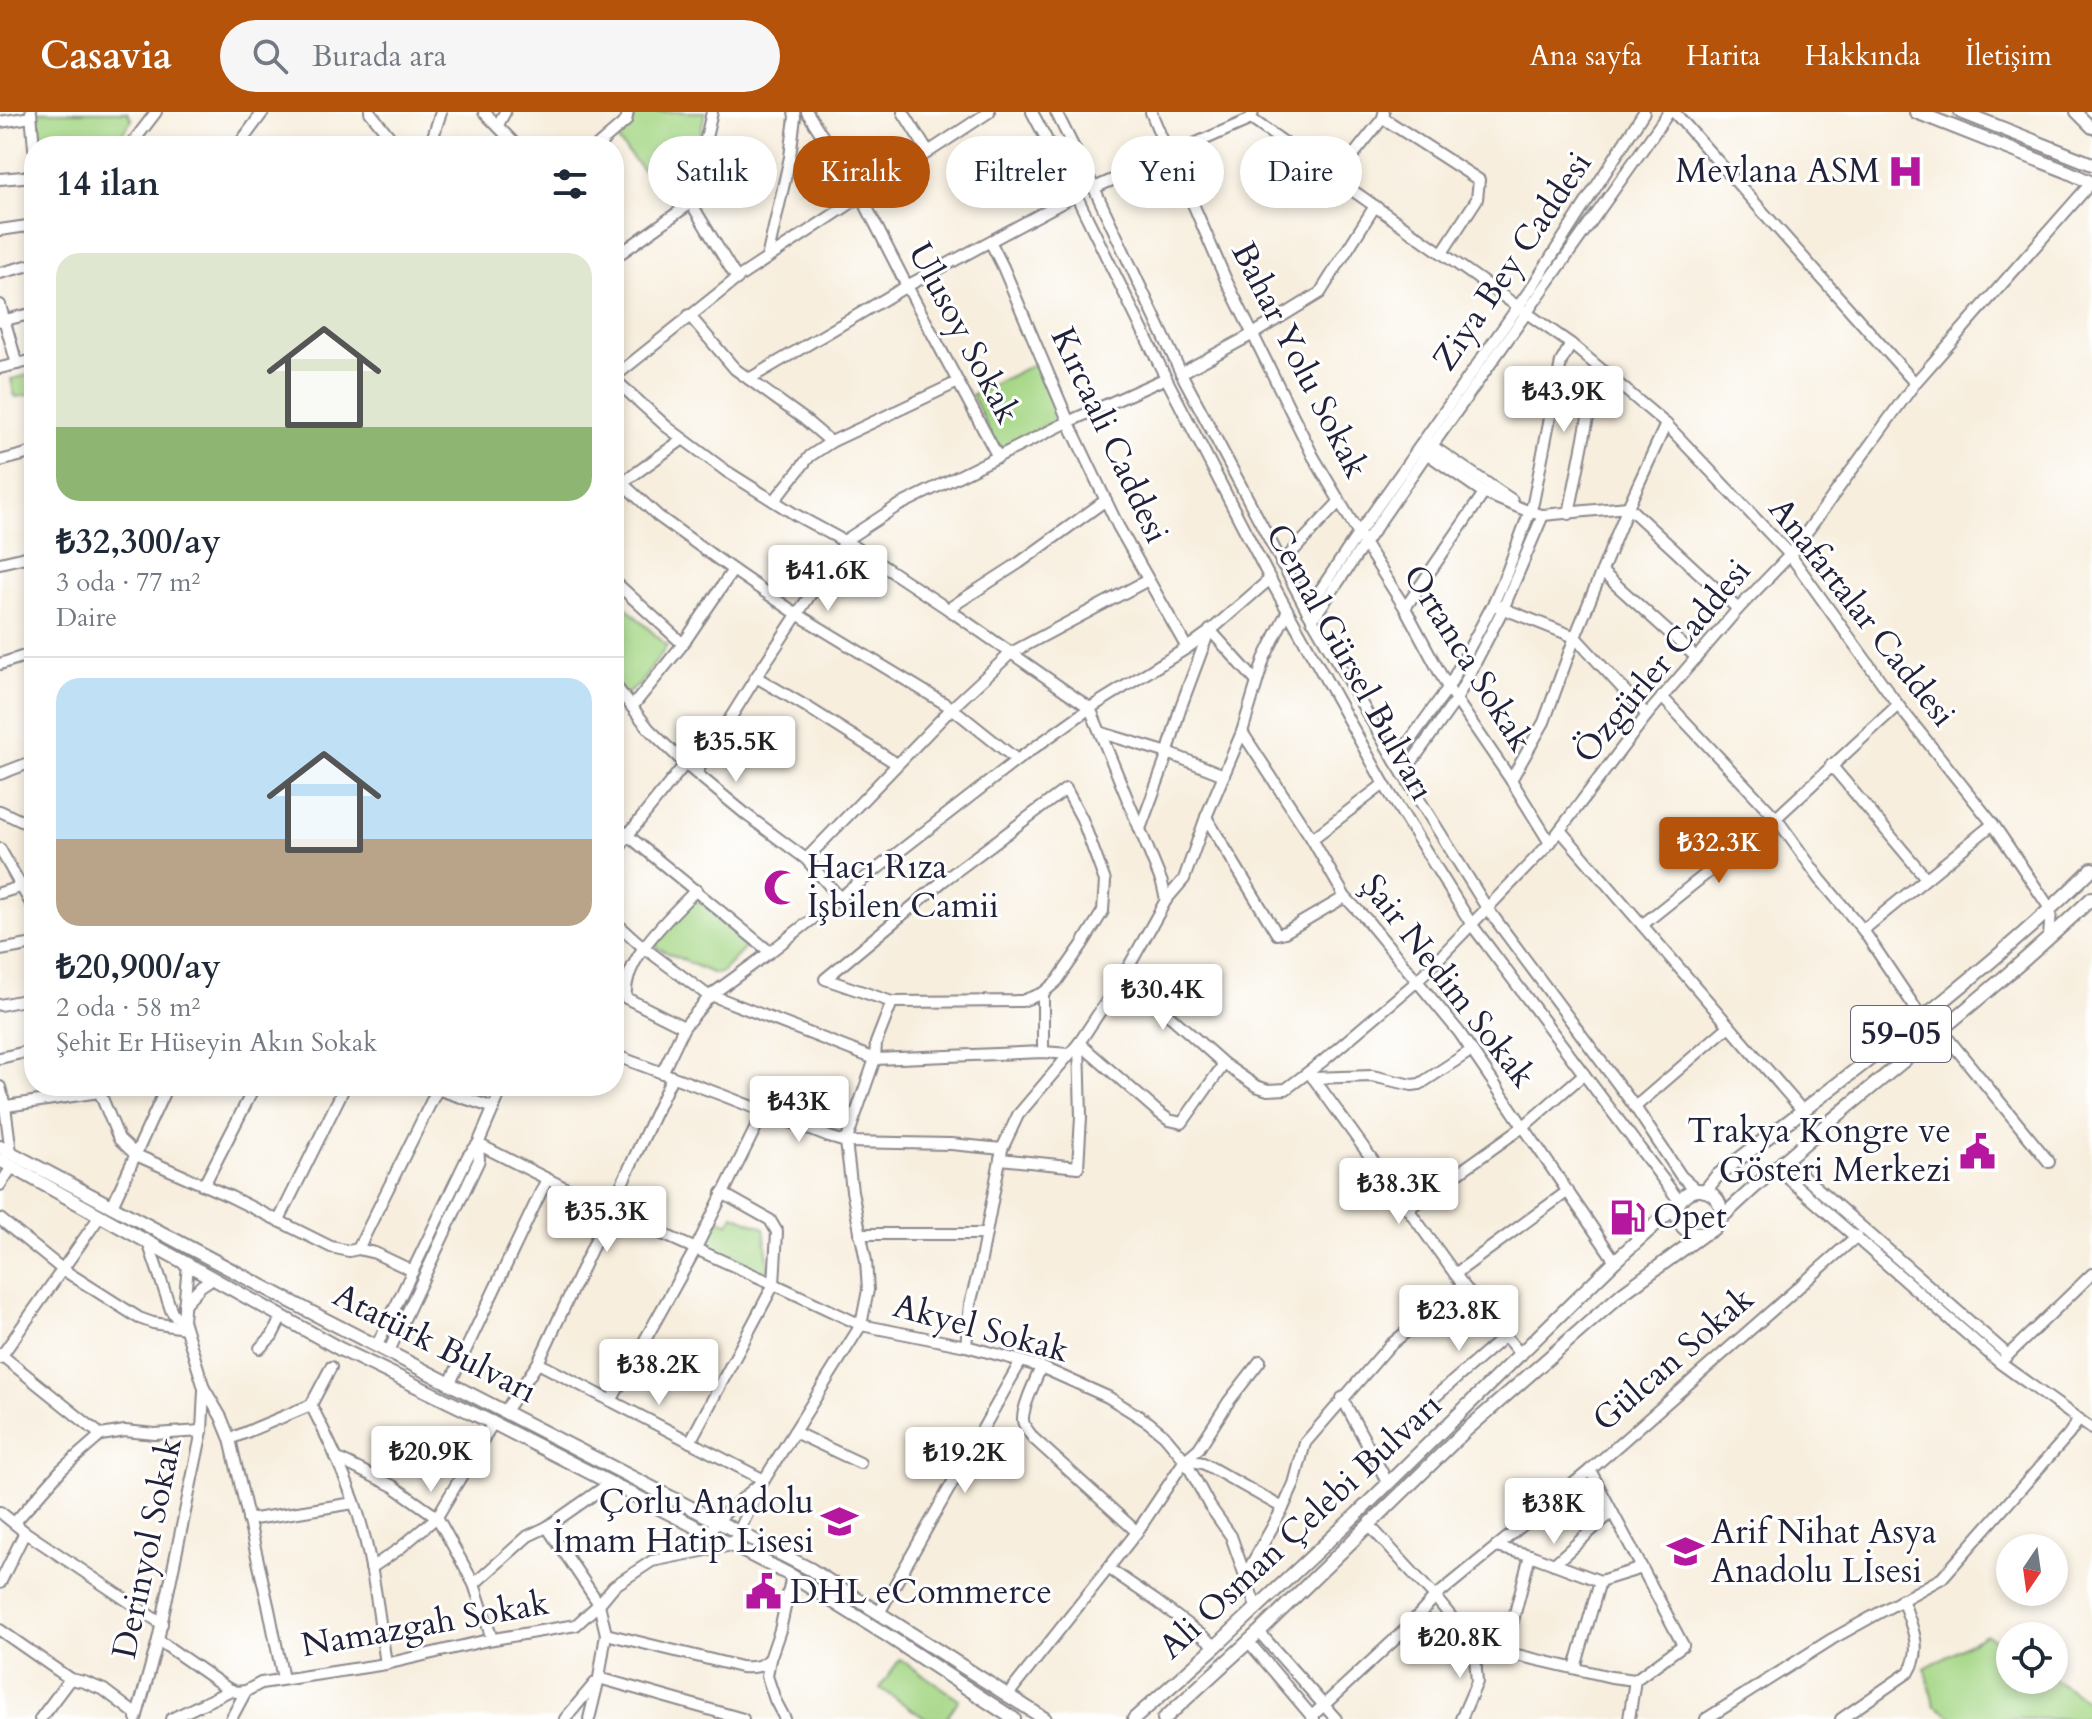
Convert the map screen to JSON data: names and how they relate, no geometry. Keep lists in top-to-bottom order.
{
  "streets": {
    "main road": ["59-05", "Atatürk Bulvarı", "Ali Osman Çelebi Bulvarı"],
    "street": [
      "Ziya Bey Caddesi",
      "Ulusoy Sokak",
      "Bahar Yolu Sokak",
      "Kırcaali Caddesi",
      "Anafartalar Caddesi",
      "Ortanca Sokak",
      "Özgürler Caddesi",
      "Cemal Gürsel Bulvarı",
      "Şair Nedim Sokak",
      "Akyel Sokak",
      "Gülcan Sokak",
      "Derinyol Sokak",
      "Namazgah Sokak"
    ]
  },
  "crossings": [
    ["Ziya Bey Caddesi", "Bahar Yolu Sokak"],
    ["Ziya Bey Caddesi", "Anafartalar Caddesi"],
    ["Ziya Bey Caddesi", "Ortanca Sokak"],
    ["Ziya Bey Caddesi", "Cemal Gürsel Bulvarı"],
    ["Bahar Yolu Sokak", "Ortanca Sokak"],
    ["Anafartalar Caddesi", "Özgürler Caddesi"],
    ["Anafartalar Caddesi", "59-05"],
    ["Ortanca Sokak", "Özgürler Caddesi"],
    ["Özgürler Caddesi", "Cemal Gürsel Bulvarı"],
    ["Özgürler Caddesi", "Şair Nedim Sokak"],
    ["Cemal Gürsel Bulvarı", "59-05"],
    ["Cemal Gürsel Bulvarı", "Ali Osman Çelebi Bulvarı"],
    ["Şair Nedim Sokak", "Ali Osman Çelebi Bulvarı"],
    ["59-05", "Ali Osman Çelebi Bulvarı"],
    ["Akyel Sokak", "Ali Osman Çelebi Bulvarı"],
    ["Atatürk Bulvarı", "Namazgah Sokak"]
  ],
  "places": {
    "hospital": ["Mevlana ASM"],
    "mosque": ["Hacı Rıza İşbilen Camii"],
    "public building": ["Trakya Kongre ve Gösteri Merkezi", "DHL eCommerce"],
    "fuel station": ["Opet"],
    "school or university": ["Çorlu Anadolu İmam Hatip Lisesi", "Arif Nihat Asya Anadolu Lİsesi"]
  },
  "north": "bottom",
  "page": {
    "header": "Casavia",
    "search": "Burada ara",
    "nav": [
      "Ana sayfa",
      "Harita",
      "Hakkında",
      "İletişim"
    ],
    "chip": [
      "Satılık",
      "Kiralık",
      "Filtreler",
      "Yeni",
      "Daire"
    ],
    "heading": "14 ilan",
    "list": [
      {
        "name": "₺32,300/ay",
        "note": "3 oda · 77 m² · Daire"
      },
      {
        "name": "₺20,900/ay",
        "note": "2 oda · 58 m² · Şehit Er Hüseyin Akın Sokak"
      }
    ],
    "price": [
      "₺43.9K",
      "₺41.6K",
      "₺35.5K",
      "₺32.3K",
      "₺30.4K",
      "₺43K",
      "₺38.3K",
      "₺35.3K",
      "₺23.8K",
      "₺38.2K",
      "₺20.9K",
      "₺19.2K",
      "₺38K",
      "₺20.8K"
    ]
  }
}
